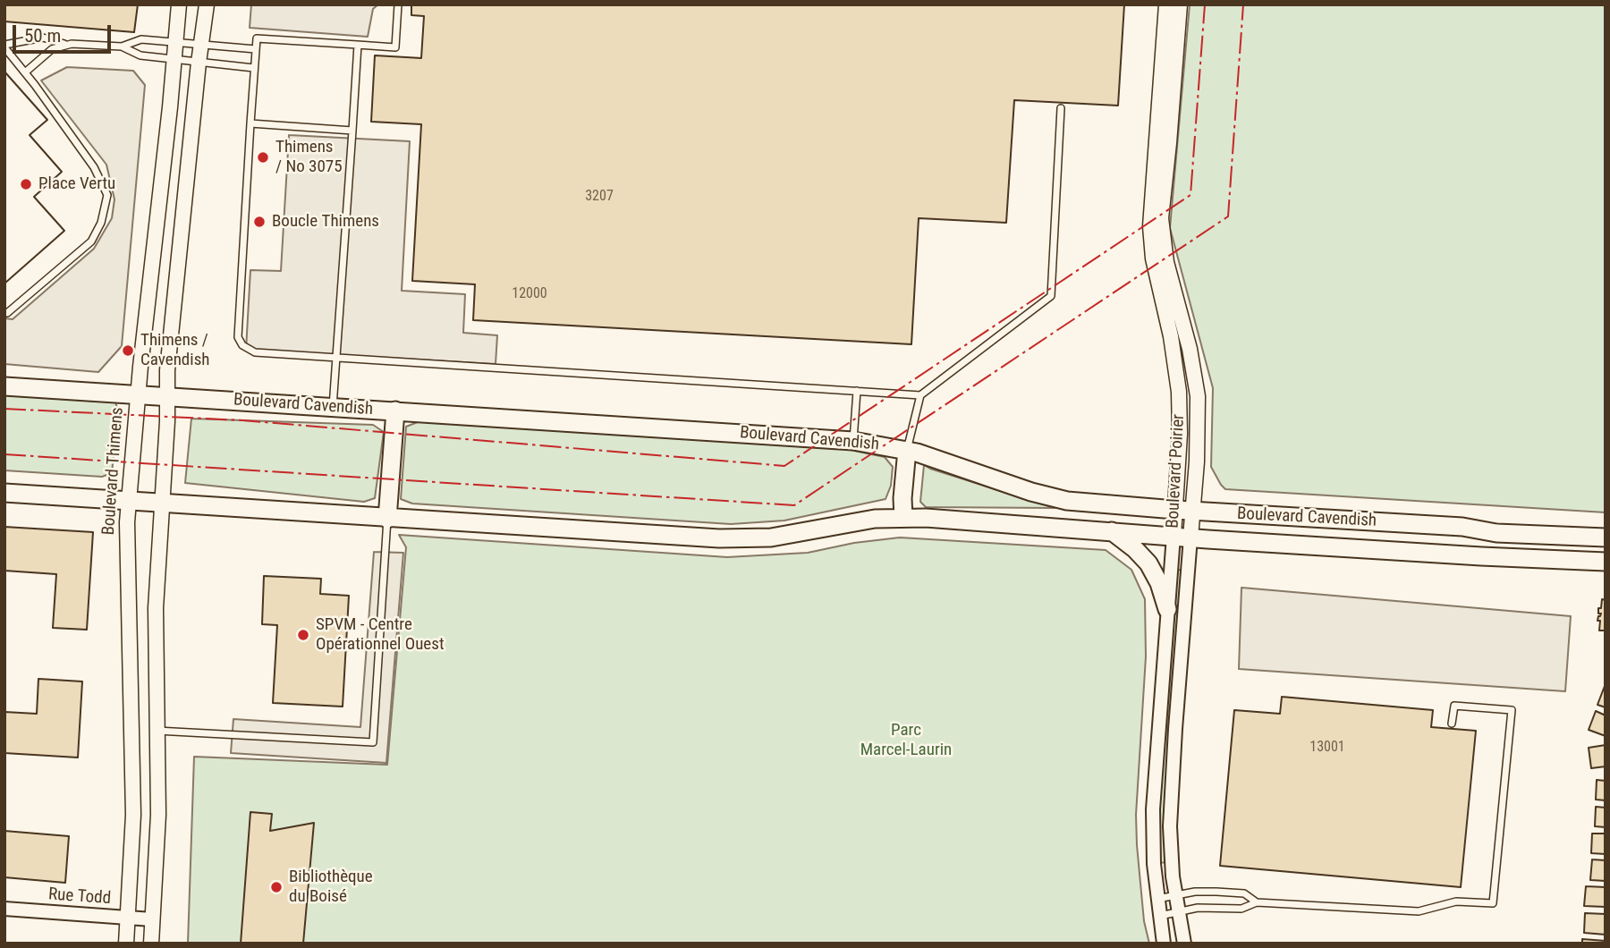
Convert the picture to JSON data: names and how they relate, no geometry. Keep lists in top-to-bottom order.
{
  "streets": {
    "main road": ["Boulevard Cavendish"],
    "street": ["Boulevard Thimens", "Boulevard Poirier", "Rue Todd"]
  },
  "crossings": [
    ["Boulevard Cavendish", "Boulevard Thimens"],
    ["Boulevard Cavendish", "Boulevard Poirier"],
    ["Boulevard Thimens", "Rue Todd"]
  ],
  "parks": ["Parc Marcel-Laurin"],
  "places": [
    "Thimens / No 3075",
    "Place Vertu",
    "Boucle Thimens",
    "Thimens / Cavendish",
    "SPVM - Centre Opérationnel Ouest",
    "Bibliothèque du Boisé"
  ],
  "house_numbers": ["3207", "12000", "13001"],
  "scale_bar": "50 m"
}
